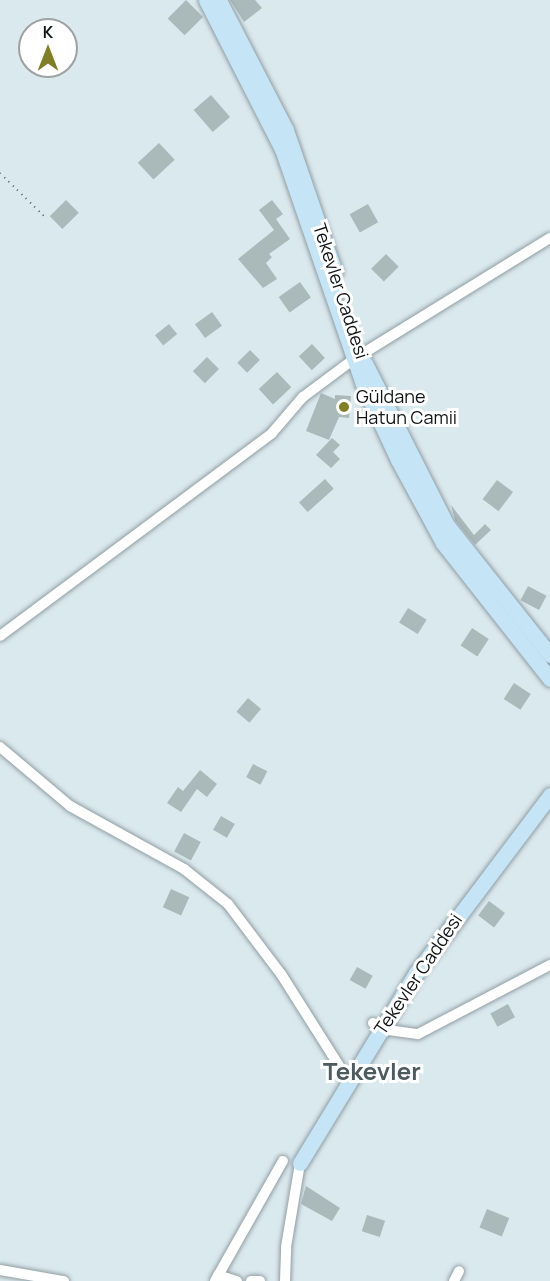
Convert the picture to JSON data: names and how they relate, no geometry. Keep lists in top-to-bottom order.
{
  "streets": {
    "street": ["Tekevler Caddesi"]
  },
  "districts": ["Tekevler"],
  "places": ["Güldane Hatun Camii"],
  "north": "top"
}
